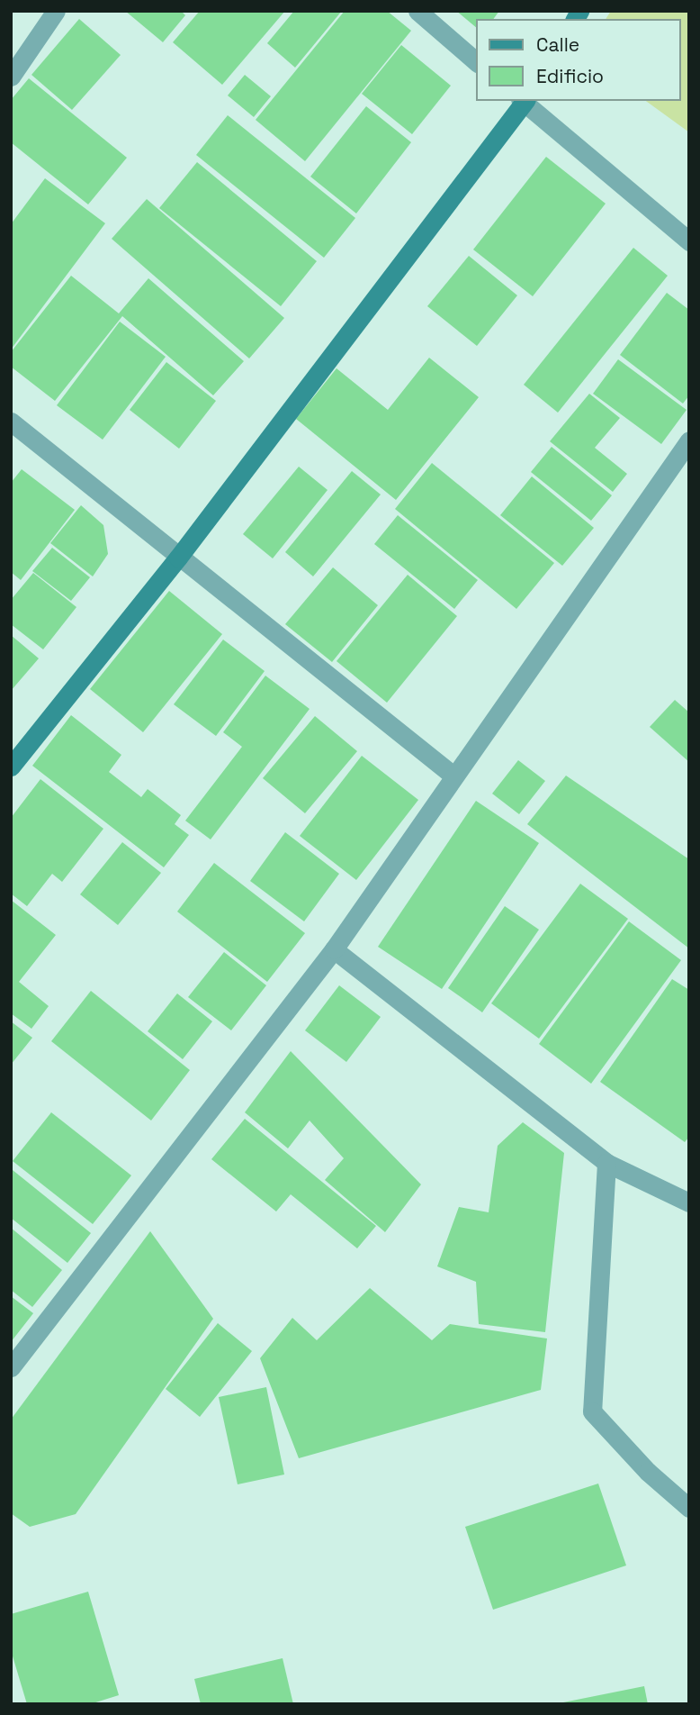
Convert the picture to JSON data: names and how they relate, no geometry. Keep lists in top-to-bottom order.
{
  "legend": ["Calle", "Edificio"]
}
